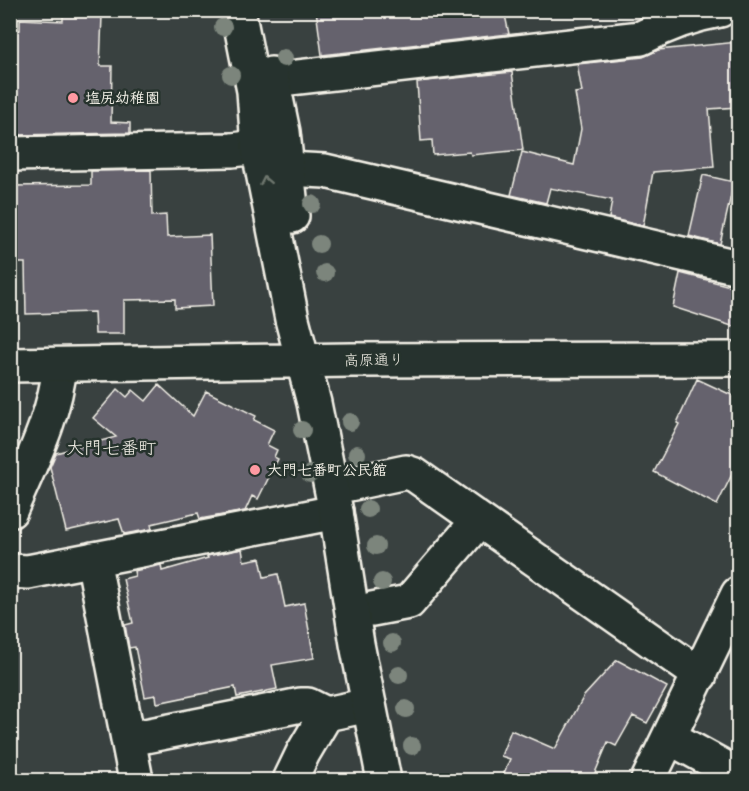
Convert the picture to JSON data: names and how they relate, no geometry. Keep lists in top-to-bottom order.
{
  "streets": {
    "street": ["高原通り"]
  },
  "districts": ["大門七番町"],
  "places": ["塩尻幼稚園", "大門七番町公民館"]
}
